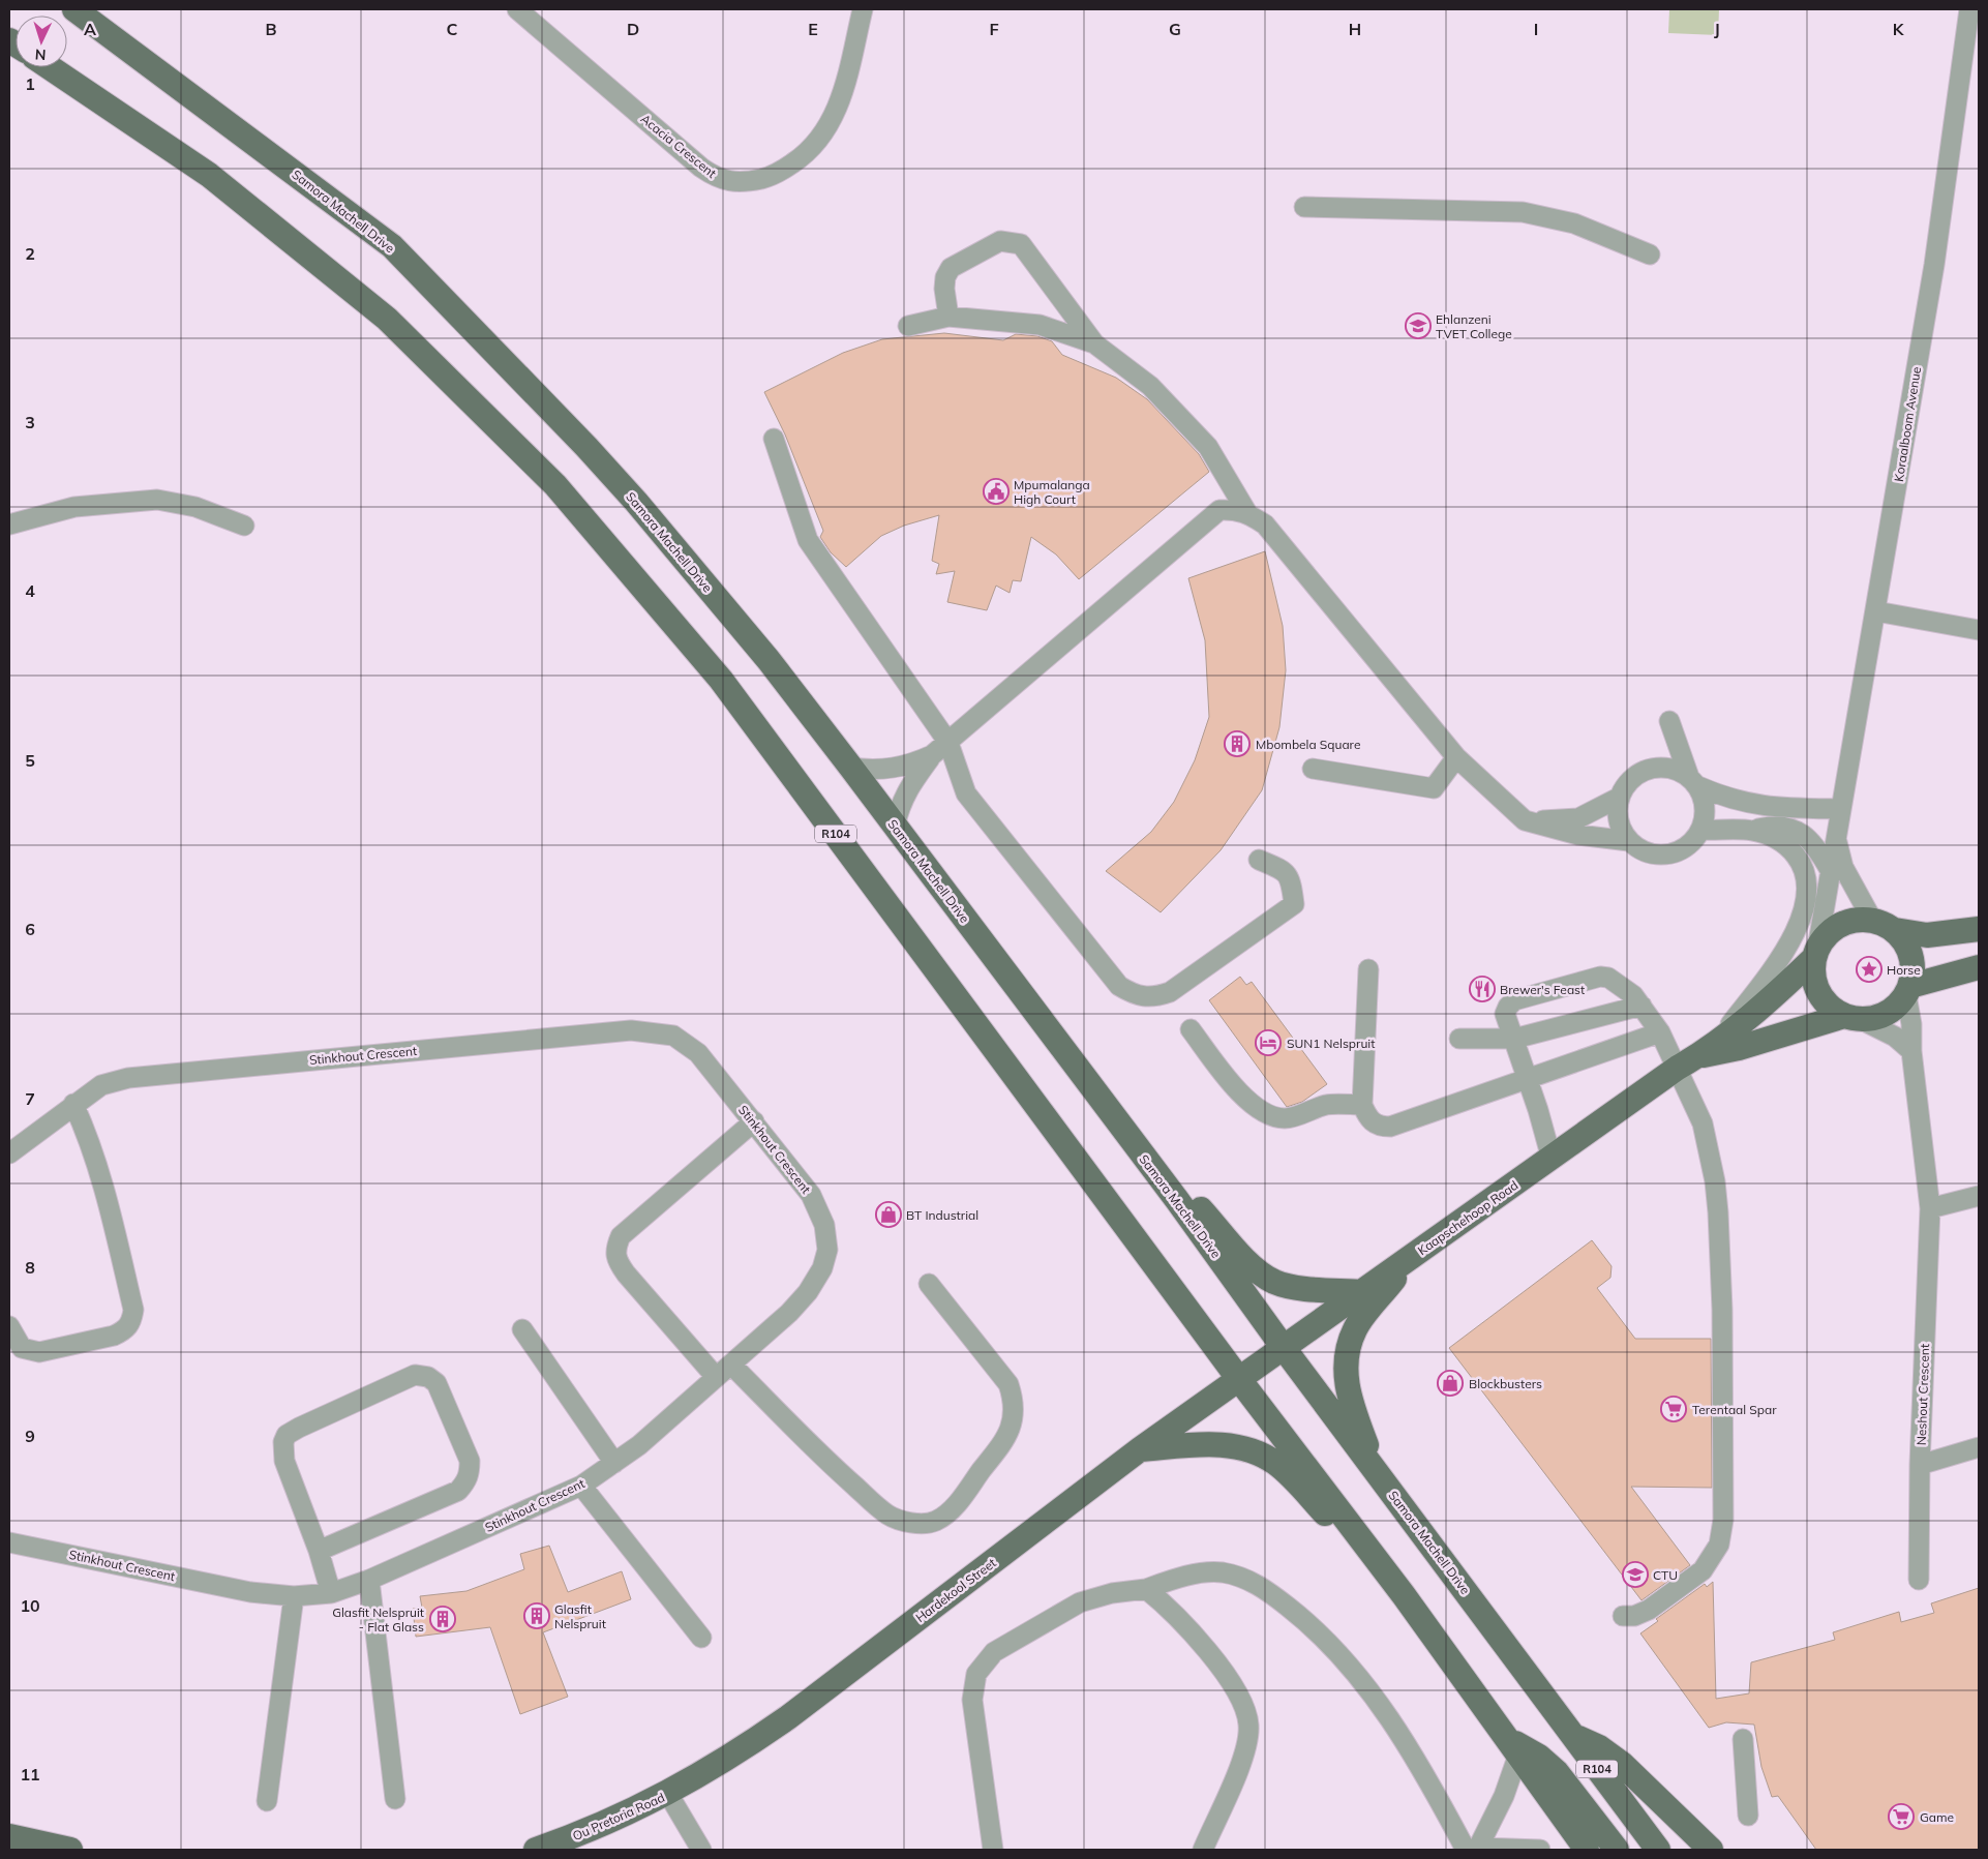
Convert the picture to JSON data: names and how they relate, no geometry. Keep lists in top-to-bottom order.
{
  "streets": {
    "main road": [
      "Samora Machell Drive",
      "R104",
      "Kaapschehoop Road",
      "Hardekool Street",
      "Ou Pretoria Road"
    ],
    "street": [
      "Acacia Crescent",
      "Koraalboom Avenue",
      "Stinkhout Crescent",
      "Neshout Crescent"
    ]
  },
  "crossings": [
    ["Samora Machell Drive", "Kaapschehoop Road"],
    ["Koraalboom Avenue", "Kaapschehoop Road"],
    ["Koraalboom Avenue", "Neshout Crescent"],
    ["R104", "Kaapschehoop Road"],
    ["R104", "Hardekool Street"],
    ["Kaapschehoop Road", "Neshout Crescent"],
    ["Kaapschehoop Road", "Hardekool Street"],
    ["Hardekool Street", "Ou Pretoria Road"]
  ],
  "places": {
    "school or university": ["Ehlanzeni TVET College", "CTU"],
    "public building": ["Mpumalanga High Court"],
    "building": ["Mbombela Square", "Glasfit Nelspruit", "Glasfit Nelspruit - Flat Glass"],
    "place": ["Horse"],
    "restaurant": ["Brewer's Feast"],
    "hotel": ["SUN1 Nelspruit"],
    "shop": ["BT Industrial", "Blockbusters"],
    "supermarket": ["Terentaal Spar", "Game"]
  },
  "north": "bottom",
  "grid": {
    "columns": [
      "A",
      "B",
      "C",
      "D",
      "E",
      "F",
      "G",
      "H",
      "I",
      "J",
      "K"
    ],
    "rows": [
      "1",
      "2",
      "3",
      "4",
      "5",
      "6",
      "7",
      "8",
      "9",
      "10",
      "11"
    ]
  }
}
